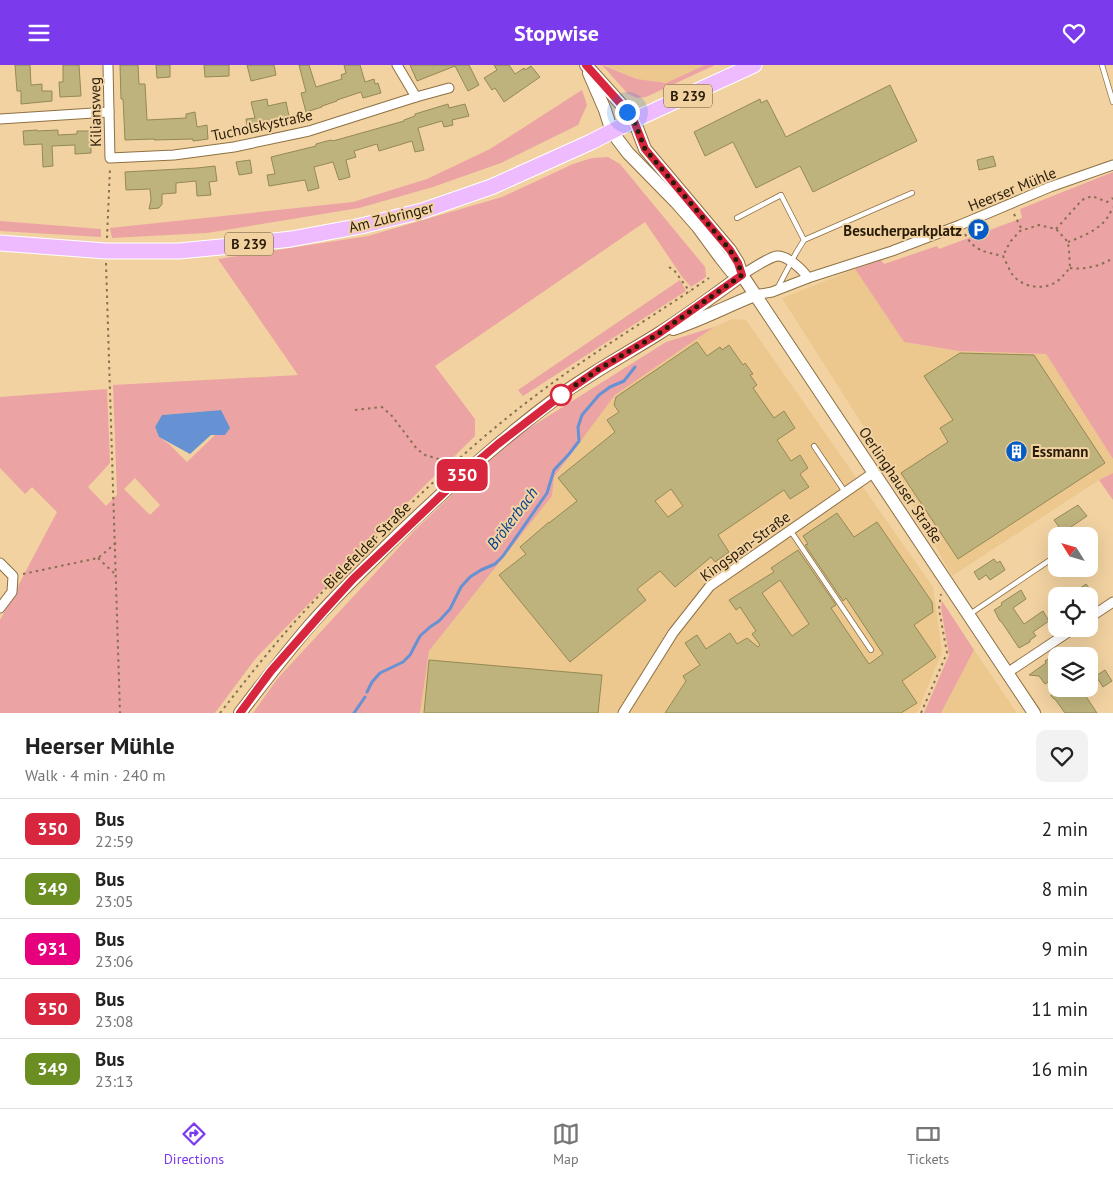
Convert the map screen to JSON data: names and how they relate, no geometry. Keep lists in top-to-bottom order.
{
  "streets": {
    "main road": [
      "B 239",
      "Am Zubringer",
      "Oerlinghauser Straße",
      "Bielefelder Straße"
    ],
    "street": [
      "Kiliansweg",
      "Tucholskystraße",
      "Heerser Mühle",
      "Kingspan-Straße"
    ]
  },
  "crossings": [
    ["Kiliansweg", "Tucholskystraße"],
    ["Heerser Mühle", "Oerlinghauser Straße"],
    ["Heerser Mühle", "Bielefelder Straße"],
    ["Am Zubringer", "Oerlinghauser Straße"],
    ["Oerlinghauser Straße", "Bielefelder Straße"],
    ["Oerlinghauser Straße", "Kingspan-Straße"]
  ],
  "water": ["Brökerbach"],
  "places": {
    "parking": ["Besucherparkplatz"],
    "building": ["Essmann"]
  },
  "lines": ["bus line 350"],
  "north": "top left",
  "page": {
    "header": "Stopwise",
    "on_map": "350",
    "heading": ["Heerser Mühle", "Walk · 4 min · 240 m"],
    "list": [
      {
        "mark": "350",
        "name": "Bus",
        "note": "22:59",
        "value": "2 min"
      },
      {
        "mark": "349",
        "name": "Bus",
        "note": "23:05",
        "value": "8 min"
      },
      {
        "mark": "931",
        "name": "Bus",
        "note": "23:06",
        "value": "9 min"
      },
      {
        "mark": "350",
        "name": "Bus",
        "note": "23:08",
        "value": "11 min"
      },
      {
        "mark": "349",
        "name": "Bus",
        "note": "23:13",
        "value": "16 min"
      }
    ],
    "tabs": ["Directions", "Map", "Tickets"]
  }
}
